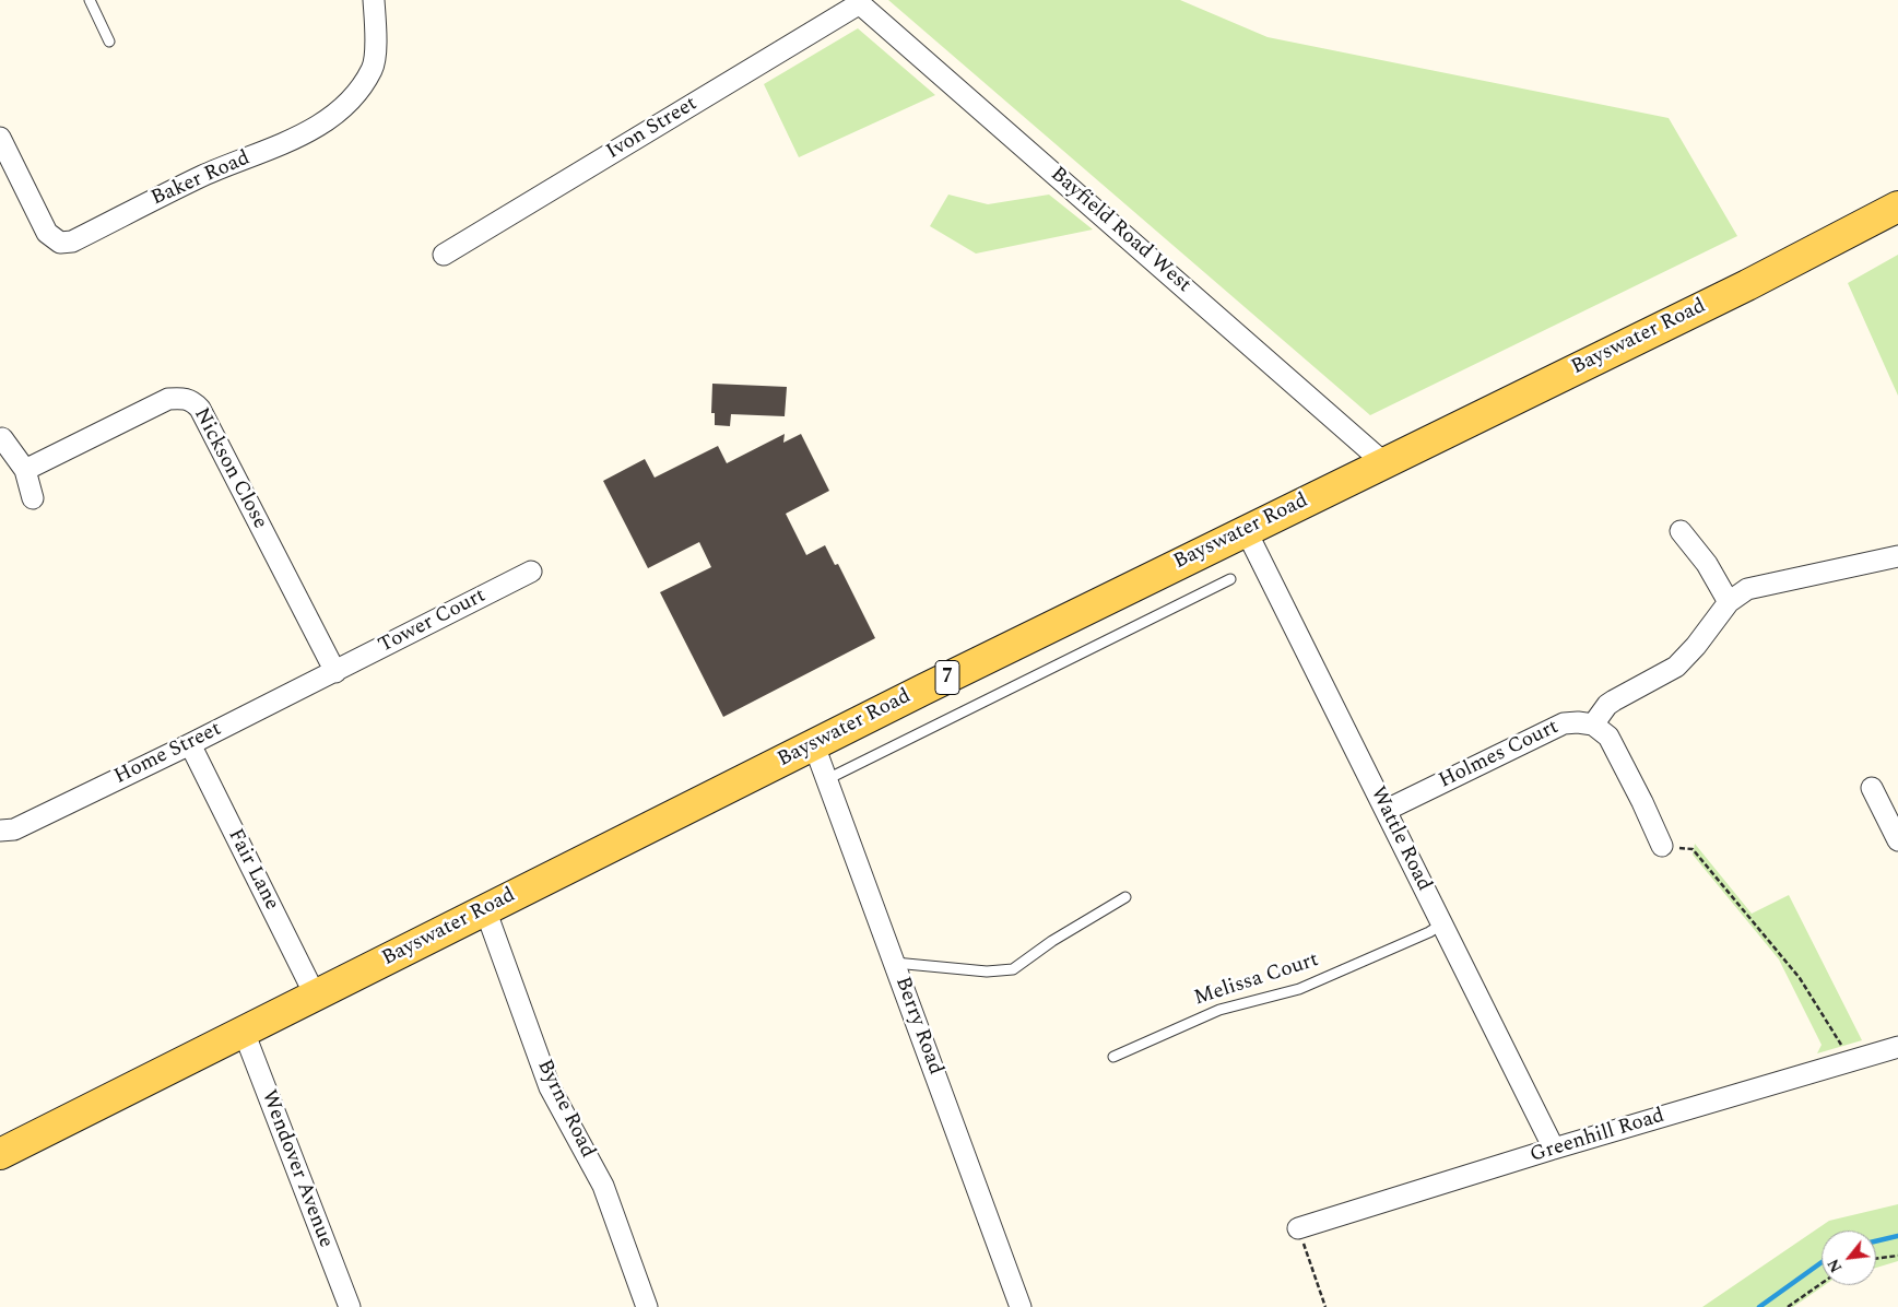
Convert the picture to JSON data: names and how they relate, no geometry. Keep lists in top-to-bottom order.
{
  "streets": {
    "main road": ["Bayswater Road", "7"],
    "street": [
      "Ivon Street",
      "Baker Road",
      "Bayfield Road West",
      "Nickson Close",
      "Tower Court",
      "Home Street",
      "Holmes Court",
      "Wattle Road",
      "Fair Lane",
      "Berry Road",
      "Byrne Road",
      "Greenhill Road",
      "Wendover Avenue"
    ],
    "lane": ["Melissa Court"]
  },
  "crossings": [
    ["Ivon Street", "Bayfield Road West"],
    ["Bayfield Road West", "Bayswater Road"],
    ["Bayswater Road", "Wattle Road"],
    ["Bayswater Road", "Fair Lane"],
    ["Bayswater Road", "Berry Road"],
    ["Bayswater Road", "Byrne Road"],
    ["Bayswater Road", "Wendover Avenue"],
    ["Nickson Close", "Tower Court"],
    ["Nickson Close", "Home Street"],
    ["Tower Court", "Home Street"],
    ["Home Street", "Fair Lane"],
    ["Holmes Court", "Wattle Road"],
    ["Wattle Road", "Melissa Court"],
    ["Wattle Road", "Greenhill Road"]
  ],
  "north": "bottom left"
}
